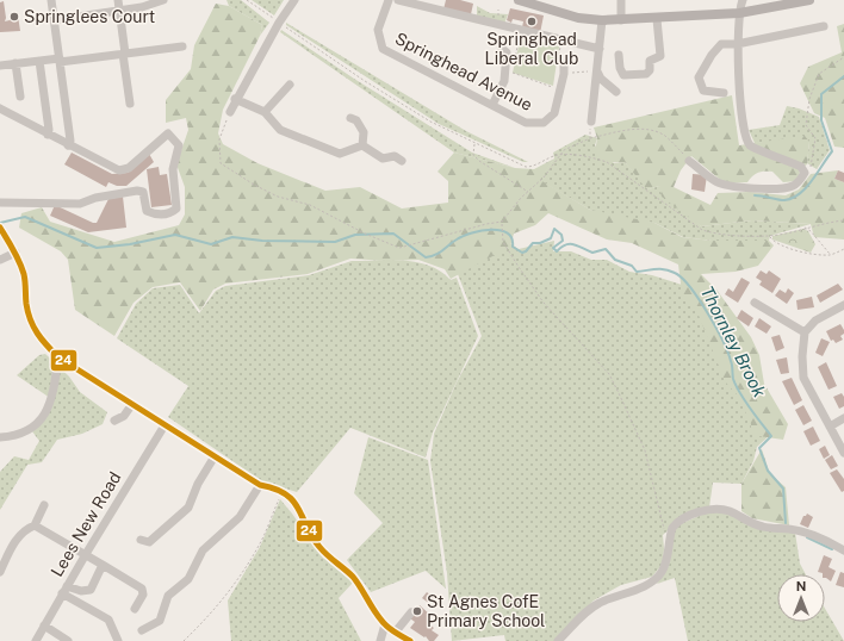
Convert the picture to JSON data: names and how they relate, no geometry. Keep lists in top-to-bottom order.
{
  "streets": {
    "street": ["Springhead Avenue", "Lees New Road"]
  },
  "water": ["Thornley Brook"],
  "places": ["Springlees Court", "Springhead Liberal Club", "St Agnes CofE Primary School"],
  "lines": ["transit line 24"],
  "north": "top"
}
